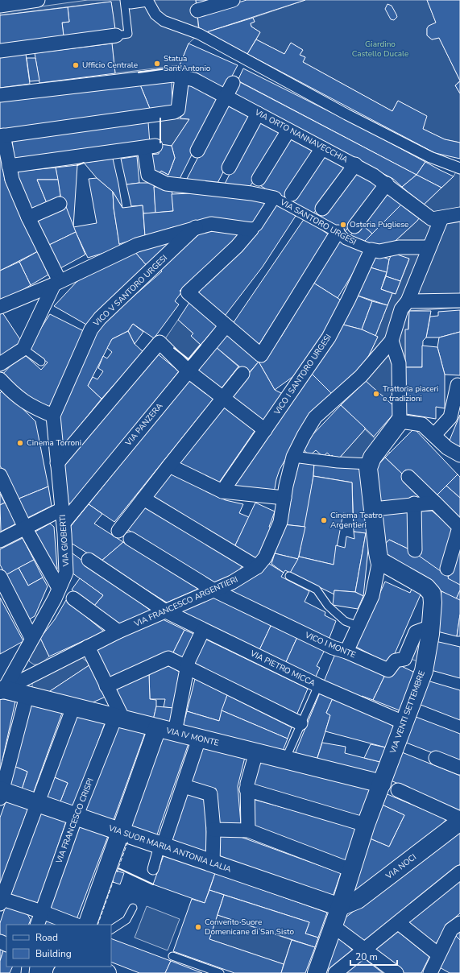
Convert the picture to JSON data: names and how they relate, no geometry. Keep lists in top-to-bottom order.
{
  "streets": {
    "street": [
      "VIA ORTO NANNAVECCHIA",
      "VIA SANTORO URGESI",
      "VICO V SANTORO URGESI",
      "VICO I SANTORO URGESI",
      "VIA PANZERA",
      "VIA GIOBERTI",
      "VIA FRANCESCO ARGENTIERI",
      "VICO I MONTE",
      "VIA PIETRO MICCA",
      "VIA VENTI SETTEMBRE",
      "VIA IV MONTE",
      "VIA FRANCESCO CRISPI",
      "VIA SUOR MARIA ANTONIA LALIA",
      "VIA NOCI"
    ]
  },
  "crossings": [
    ["VIA SANTORO URGESI", "VICO I SANTORO URGESI"],
    ["VICO V SANTORO URGESI", "VIA GIOBERTI"],
    ["VIA PANZERA", "VIA GIOBERTI"],
    ["VIA GIOBERTI", "VIA FRANCESCO ARGENTIERI"],
    ["VIA GIOBERTI", "VIA IV MONTE"],
    ["VIA FRANCESCO ARGENTIERI", "VICO I MONTE"],
    ["VIA FRANCESCO ARGENTIERI", "VIA PIETRO MICCA"],
    ["VIA FRANCESCO ARGENTIERI", "VIA IV MONTE"],
    ["VICO I MONTE", "VIA VENTI SETTEMBRE"],
    ["VIA PIETRO MICCA", "VIA VENTI SETTEMBRE"],
    ["VIA VENTI SETTEMBRE", "VIA IV MONTE"],
    ["VIA VENTI SETTEMBRE", "VIA SUOR MARIA ANTONIA LALIA"],
    ["VIA VENTI SETTEMBRE", "VIA NOCI"],
    ["VIA IV MONTE", "VIA FRANCESCO CRISPI"],
    ["VIA FRANCESCO CRISPI", "VIA SUOR MARIA ANTONIA LALIA"],
    ["VIA SUOR MARIA ANTONIA LALIA", "VIA NOCI"]
  ],
  "parks": ["Giardino Castello Ducale"],
  "places": [
    "Statua Sant'Antonio",
    "Ufficio Centrale",
    "Osteria Pugliese",
    "Trattoria piaceri e tradizioni",
    "Cinema Torroni",
    "Cinema Teatro Argentieri",
    "Convento Suore Domenicane di San Sisto"
  ],
  "legend": ["Road", "Building"],
  "scale_bar": "20 m"
}
